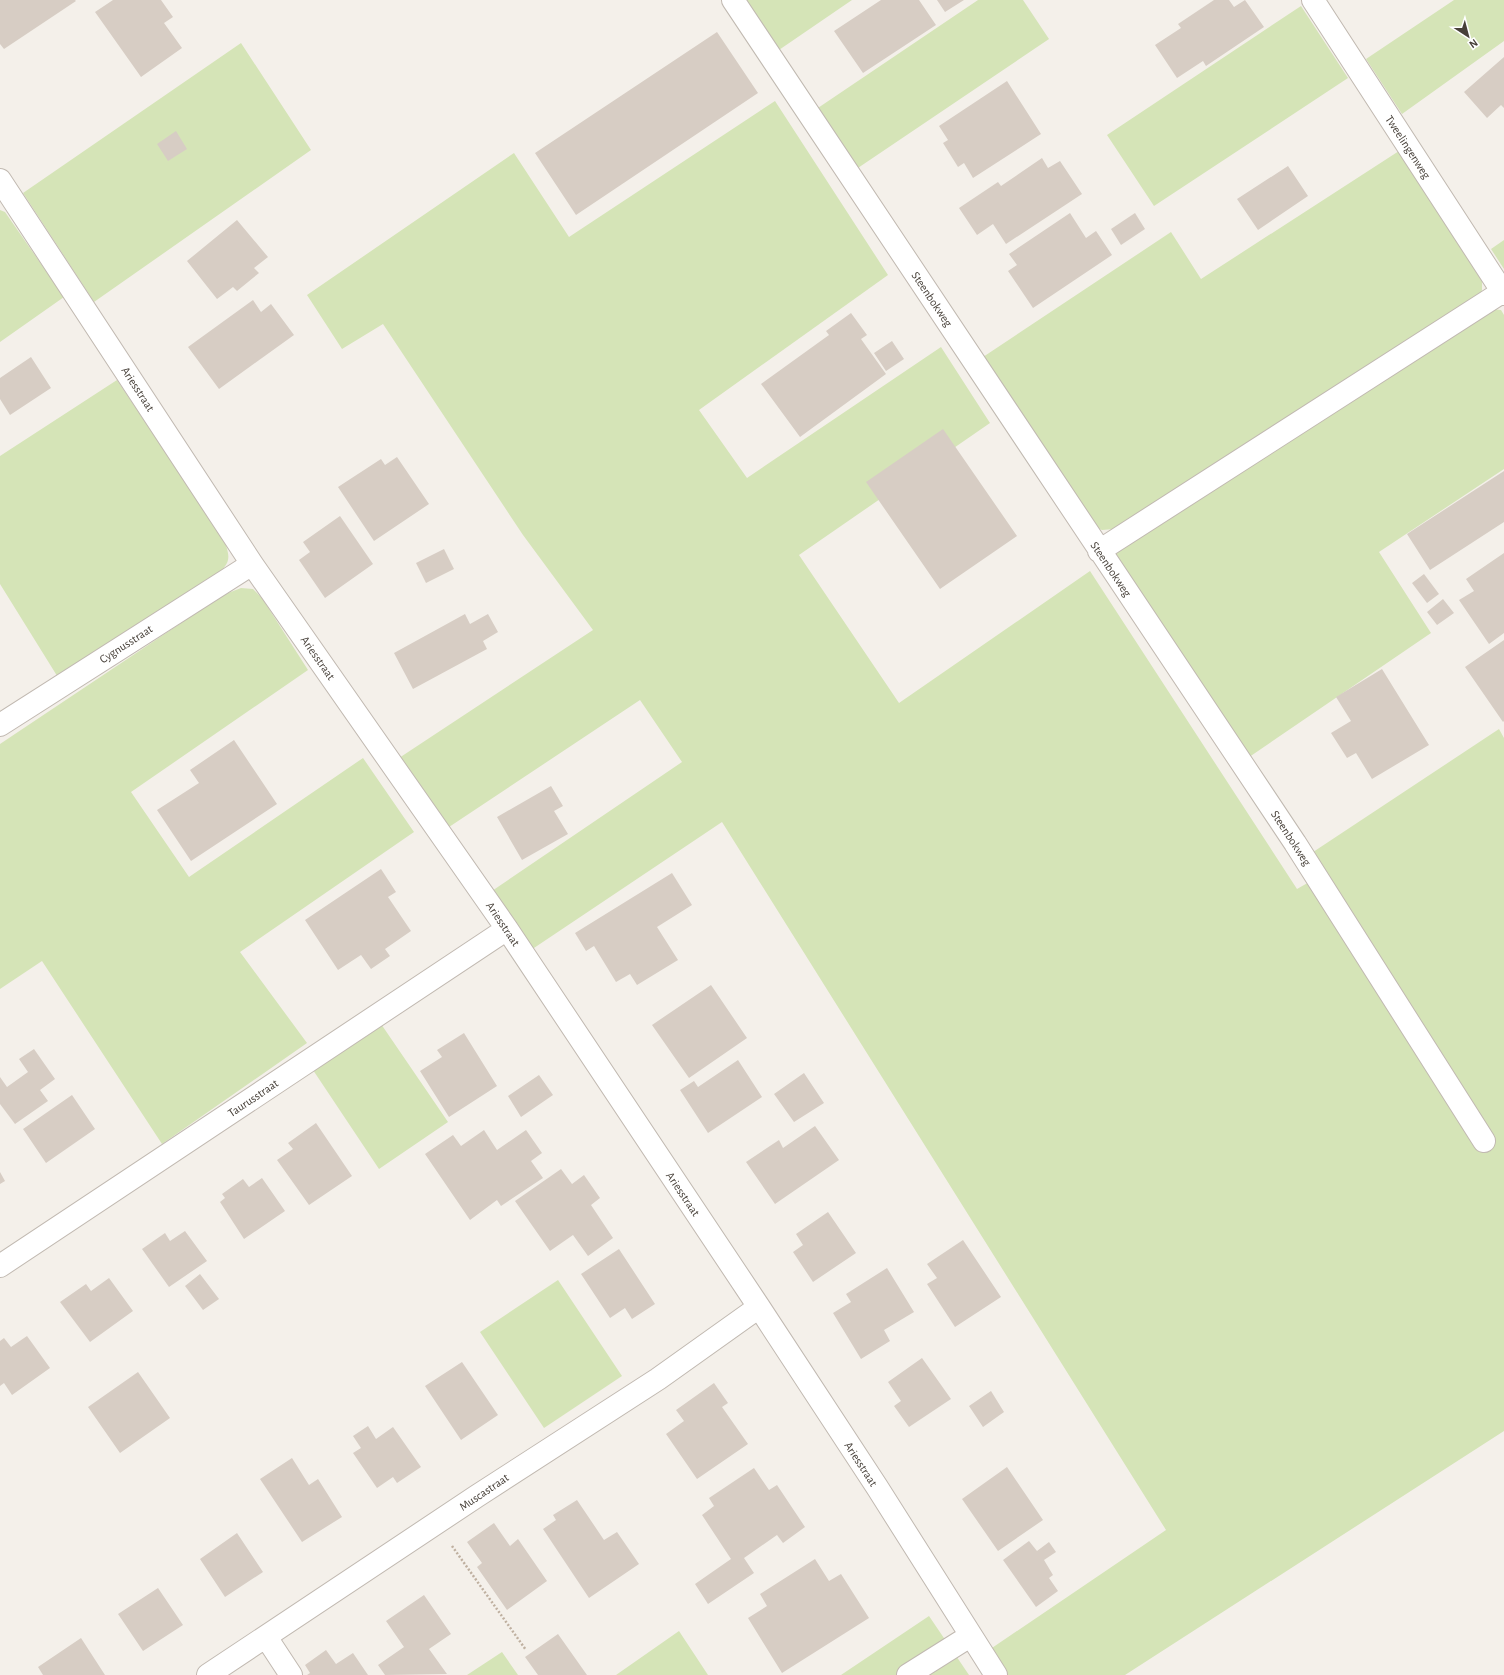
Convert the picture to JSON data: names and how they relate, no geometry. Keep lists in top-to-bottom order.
{
  "streets": {
    "street": [
      "Tweelingenweg",
      "Steenbokweg",
      "Ariesstraat",
      "Cygnusstraat",
      "Taurusstraat",
      "Muscastraat"
    ]
  },
  "crossings": [
    ["Ariesstraat", "Cygnusstraat"],
    ["Ariesstraat", "Taurusstraat"],
    ["Ariesstraat", "Muscastraat"]
  ],
  "north": "bottom right"
}
